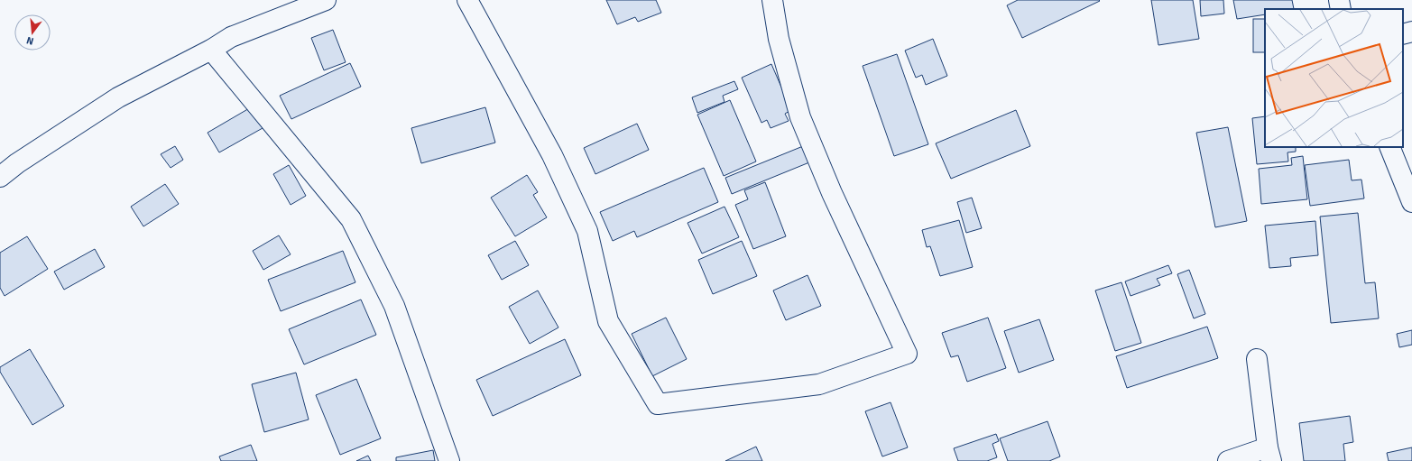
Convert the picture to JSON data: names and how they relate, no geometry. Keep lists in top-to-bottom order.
{
  "north": "bottom"
}
